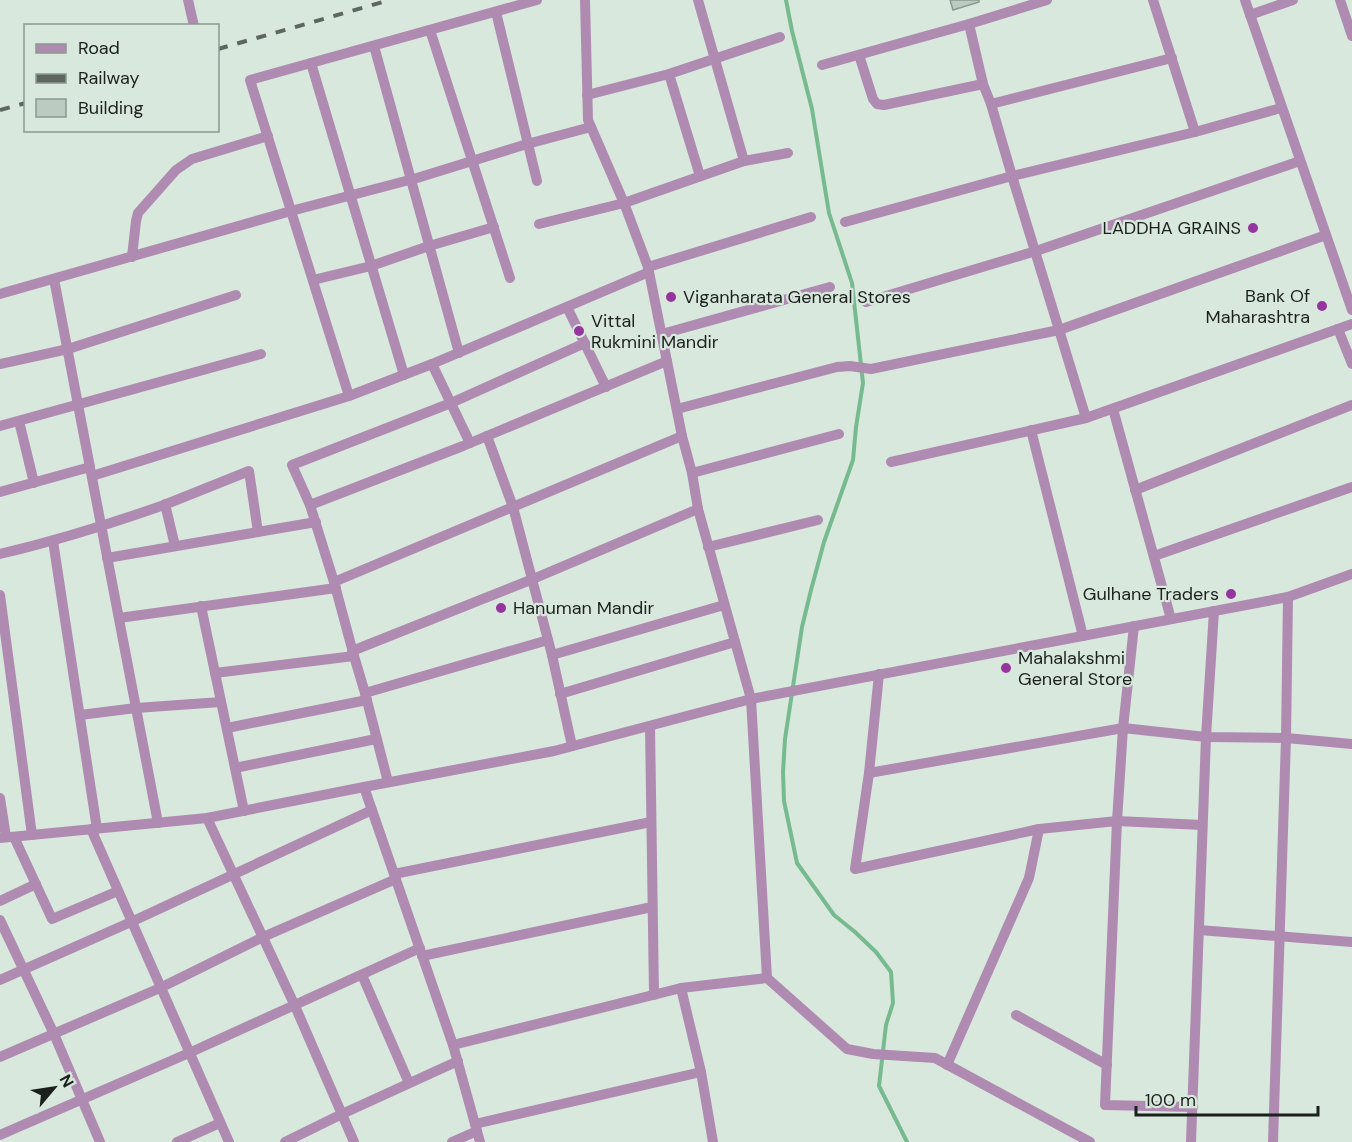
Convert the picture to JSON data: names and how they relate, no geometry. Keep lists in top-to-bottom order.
{
  "places": [
    "LADDHA GRAINS",
    "Viganharata General Stores",
    "Bank Of Maharashtra",
    "Vittal Rukmini Mandir",
    "Gulhane Traders",
    "Hanuman Mandir",
    "Mahalakshmi General Store"
  ],
  "legend": ["Road", "Railway", "Building"],
  "scale_bar": "100 m",
  "north": "top right"
}
